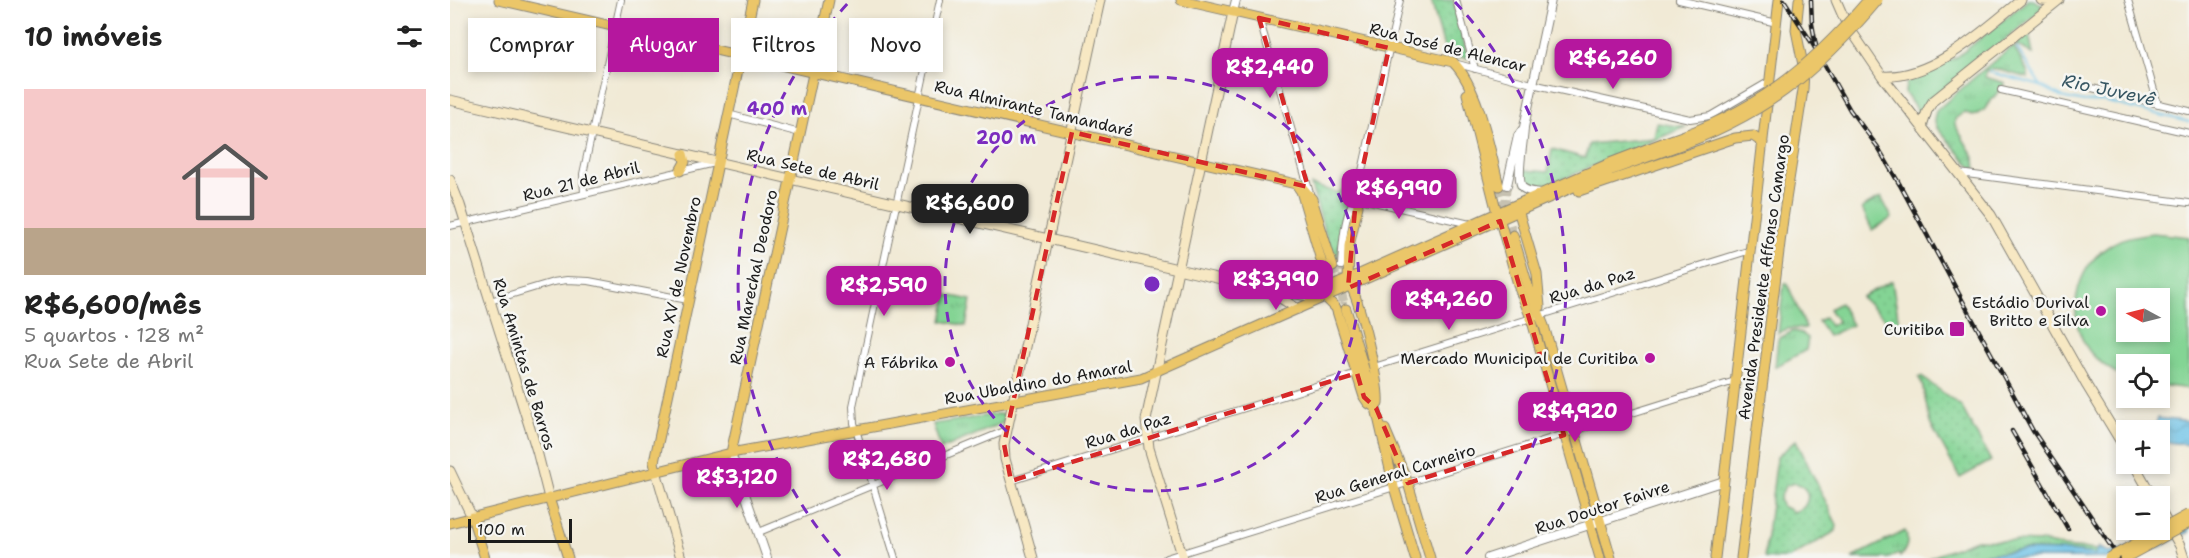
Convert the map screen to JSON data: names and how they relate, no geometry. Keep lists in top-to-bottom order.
{
  "streets": {
    "main road": [
      "Rua José de Alencar",
      "Rua Almirante Tamandaré",
      "Rua Sete de Abril",
      "Rua XV de Novembro",
      "Rua Marechal Deodoro",
      "Avenida Presidente Affonso Camargo",
      "Rua Amintas de Barros",
      "Rua Ubaldino do Amaral"
    ],
    "street": [
      "Rua 21 de Abril",
      "Rua da Paz",
      "Rua General Carneiro",
      "Rua Doutor Faivre"
    ]
  },
  "crossings": [
    ["Rua José de Alencar", "Avenida Presidente Affonso Camargo"],
    ["Rua Almirante Tamandaré", "Rua Marechal Deodoro"],
    ["Rua Sete de Abril", "Rua 21 de Abril"],
    ["Rua Sete de Abril", "Rua XV de Novembro"],
    ["Rua Sete de Abril", "Rua Marechal Deodoro"],
    ["Rua Sete de Abril", "Rua Ubaldino do Amaral"],
    ["Rua 21 de Abril", "Rua XV de Novembro"],
    ["Rua 21 de Abril", "Rua Amintas de Barros"],
    ["Rua XV de Novembro", "Rua Ubaldino do Amaral"],
    ["Rua Marechal Deodoro", "Rua Ubaldino do Amaral"],
    ["Avenida Presidente Affonso Camargo", "Rua da Paz"],
    ["Avenida Presidente Affonso Camargo", "Rua General Carneiro"],
    ["Avenida Presidente Affonso Camargo", "Rua Doutor Faivre"],
    ["Rua Amintas de Barros", "Rua Ubaldino do Amaral"]
  ],
  "water": ["Rio Juvevê"],
  "places": {
    "other": ["Estádio Durival Britto e Silva", "Mercado Municipal de Curitiba", "A Fábrika"],
    "transit": ["Curitiba"]
  },
  "scale_bar": "100 m",
  "north": "left",
  "page": {
    "heading": "10 imóveis",
    "chip": [
      "Comprar",
      "Alugar",
      "Filtros",
      "Novo"
    ],
    "price": [
      "R$6,260",
      "R$2,440",
      "R$6,990",
      "R$6,600",
      "R$3,990",
      "R$2,590",
      "R$4,260",
      "R$4,920",
      "R$2,680",
      "R$3,120"
    ],
    "list": [
      {
        "name": "R$6,600/mês",
        "note": "5 quartos · 128 m² · Rua Sete de Abril"
      }
    ],
    "map_buttons": ["+", "−"],
    "scale": "100 m"
  },
  "rings": ["400 m", "200 m"]
}
